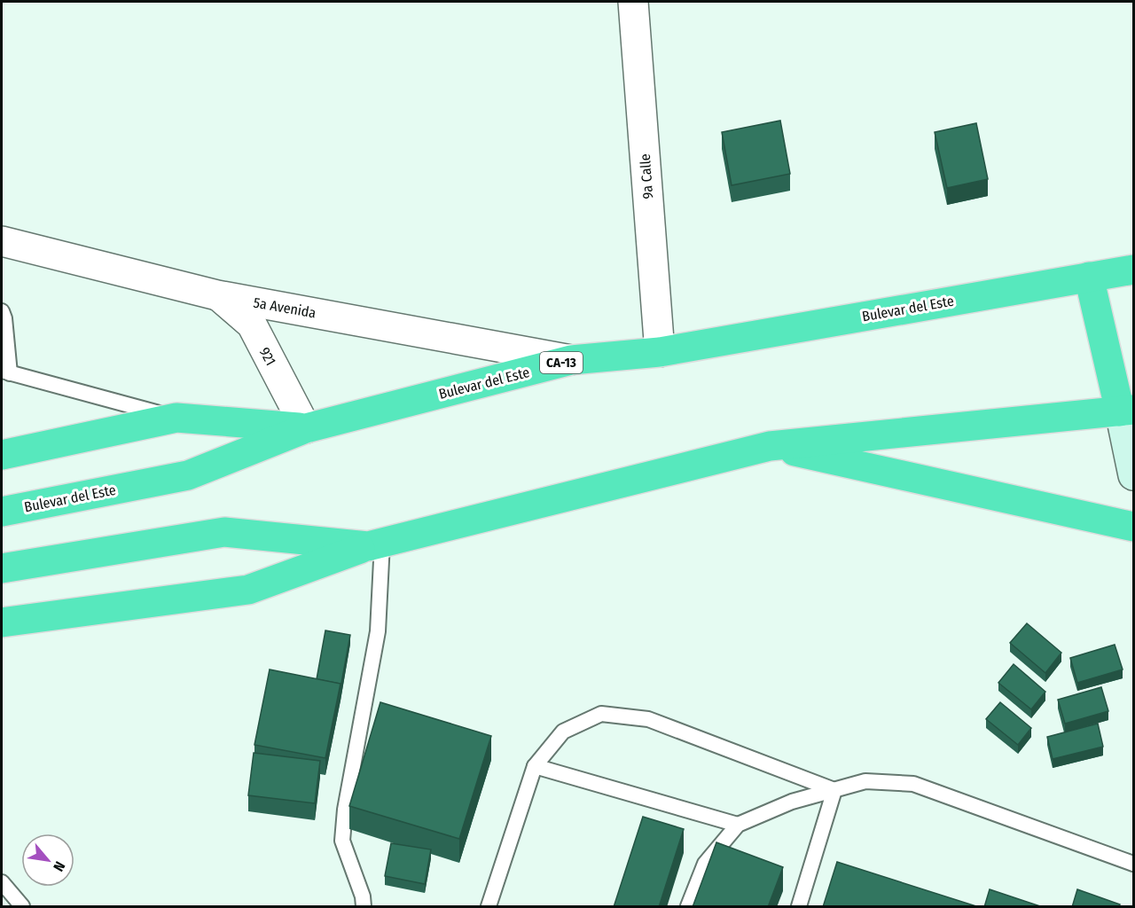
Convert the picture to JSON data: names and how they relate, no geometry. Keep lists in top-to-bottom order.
{
  "streets": {
    "highway": ["Bulevar del Este", "CA-13"],
    "street": ["9a Calle", "5a Avenida", "921"]
  },
  "crossings": [
    ["9a Calle", "Bulevar del Este"],
    ["5a Avenida", "Bulevar del Este"],
    ["5a Avenida", "921"],
    ["Bulevar del Este", "921"]
  ],
  "north": "bottom right"
}
